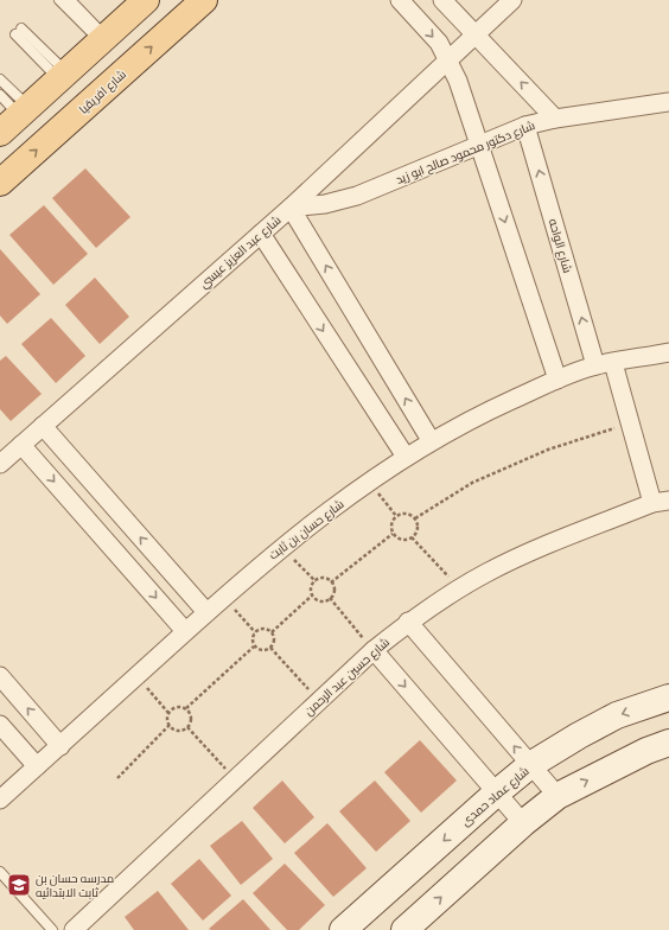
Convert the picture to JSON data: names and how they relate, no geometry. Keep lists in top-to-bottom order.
{
  "streets": {
    "main road": ["شارع افريقيا"],
    "street": [
      "شارع دكتور محمود صالح ابو زيد",
      "شارع الواحه",
      "شارع عبد العزيز عيسي",
      "شارع حسان بن ثابت",
      "شارع حسين عبد الرحمن",
      "شارع عماد حمدى"
    ]
  },
  "crossings": [
    ["شارع دكتور محمود صالح ابو زيد", "شارع الواحه"],
    ["شارع دكتور محمود صالح ابو زيد", "شارع عبد العزيز عيسي"],
    ["شارع الواحه", "شارع حسان بن ثابت"],
    ["شارع الواحه", "شارع حسين عبد الرحمن"]
  ],
  "places": {
    "school or university": ["مدرسه حسان بن ثابت الابتدائيه"]
  }
}
